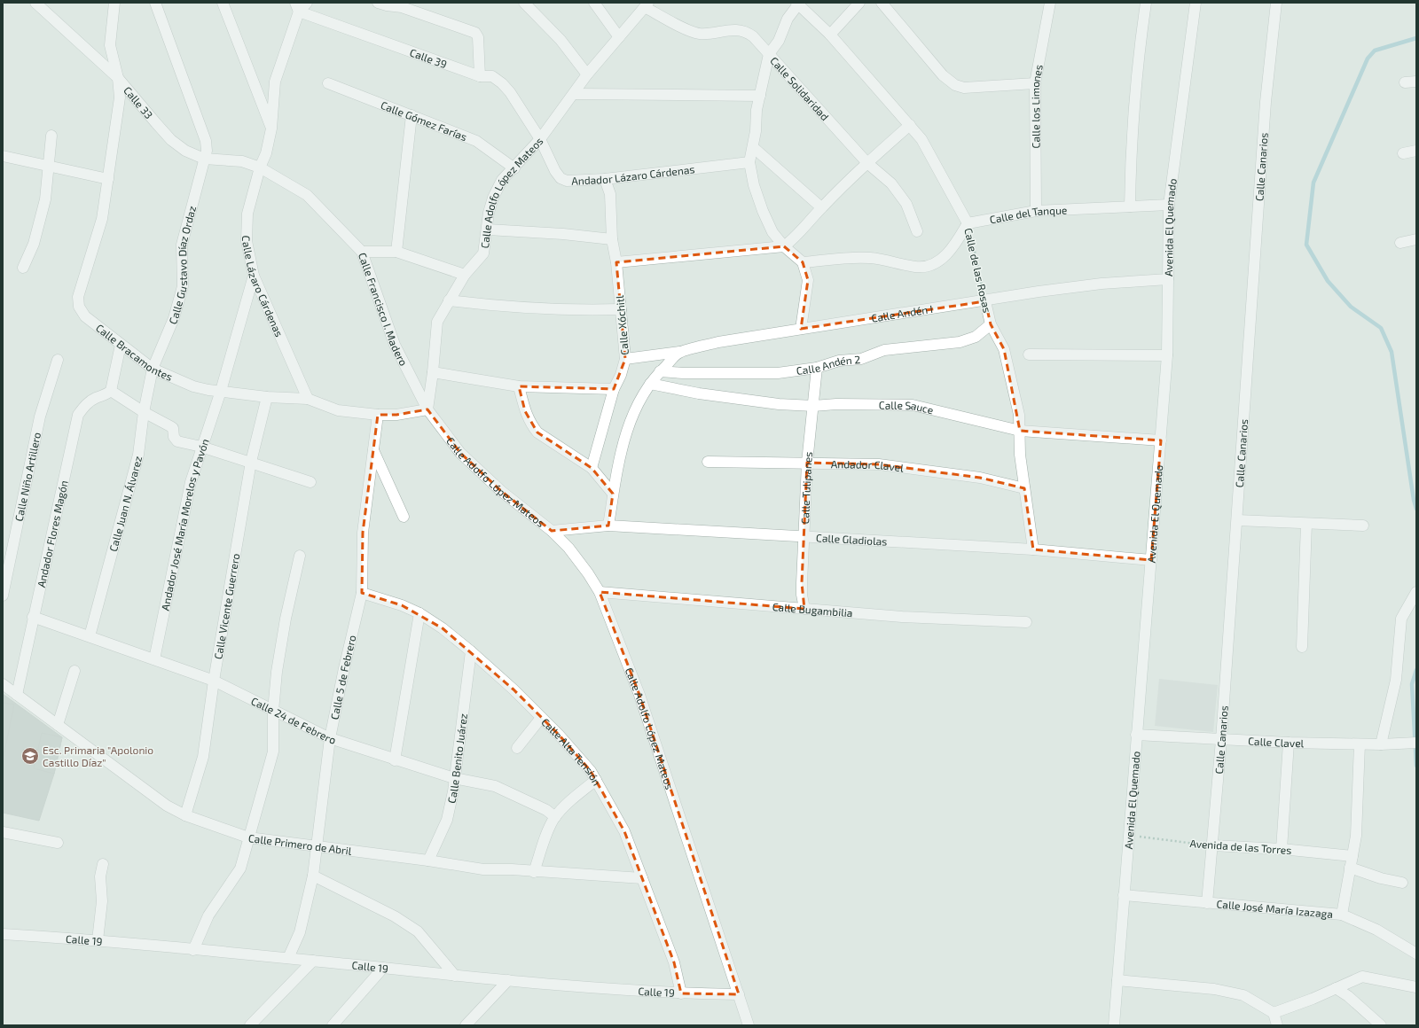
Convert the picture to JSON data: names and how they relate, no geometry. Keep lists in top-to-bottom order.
{
  "streets": {
    "street": [
      "Calle 39",
      "Calle Solidaridad",
      "Calle 33",
      "Calle los Limones",
      "Calle Gómez Farías",
      "Calle Canarios",
      "Andador Lázaro Cárdenas",
      "Calle Adolfo López Mateos",
      "Calle del Tanque",
      "Avenida El Quemado",
      "Calle Gustavo Díaz Ordaz",
      "Calle de las Rosas",
      "Calle Lázaro Cárdenas",
      "Calle Francisco I. Madero",
      "Calle Andén I",
      "Calle Xóchitl",
      "Calle Bracamontes",
      "Calle Andén 2",
      "Calle Sauce",
      "Andador Clavel",
      "Calle Niño Artillero",
      "Calle Tulipanes",
      "Calle Juan N. Álvarez",
      "Andador José María Morelos y Pavón",
      "Andador Flores Magón",
      "Calle Gladiolas",
      "Calle Vicente Guerrero",
      "Calle Bugambilia",
      "Calle 5 de Febrero",
      "Calle 24 de Febrero",
      "Calle Clavel",
      "Calle Alta Tensión",
      "Calle Benito Juárez",
      "Calle Primero de Abril",
      "Avenida de las Torres",
      "Calle José María Izazaga",
      "Calle 19"
    ]
  },
  "crossings": [
    ["Calle 39", "Andador Lázaro Cárdenas"],
    ["Calle 39", "Calle Adolfo López Mateos"],
    ["Calle 39", "Calle Lázaro Cárdenas"],
    ["Calle Solidaridad", "Calle Adolfo López Mateos"],
    ["Calle 33", "Calle Gustavo Díaz Ordaz"],
    ["Calle 33", "Calle Lázaro Cárdenas"],
    ["Calle 33", "Calle Francisco I. Madero"],
    ["Calle 33", "Calle Bracamontes"],
    ["Calle los Limones", "Calle del Tanque"],
    ["Calle Gómez Farías", "Calle Adolfo López Mateos"],
    ["Calle Canarios", "Calle Clavel"],
    ["Calle Canarios", "Avenida de las Torres"],
    ["Calle Canarios", "Calle José María Izazaga"],
    ["Andador Lázaro Cárdenas", "Calle Adolfo López Mateos"],
    ["Andador Lázaro Cárdenas", "Calle Xóchitl"],
    ["Calle Adolfo López Mateos", "Calle Francisco I. Madero"],
    ["Calle Adolfo López Mateos", "Calle Bracamontes"],
    ["Calle Adolfo López Mateos", "Calle Gladiolas"],
    ["Calle Adolfo López Mateos", "Calle Bugambilia"],
    ["Calle Adolfo López Mateos", "Calle 19"],
    ["Calle del Tanque", "Avenida El Quemado"],
    ["Calle del Tanque", "Calle de las Rosas"],
    ["Avenida El Quemado", "Calle Andén I"],
    ["Avenida El Quemado", "Calle Sauce"],
    ["Avenida El Quemado", "Calle Gladiolas"],
    ["Avenida El Quemado", "Calle Clavel"],
    ["Avenida El Quemado", "Avenida de las Torres"],
    ["Avenida El Quemado", "Calle José María Izazaga"],
    ["Calle Gustavo Díaz Ordaz", "Calle Bracamontes"],
    ["Calle Gustavo Díaz Ordaz", "Calle Juan N. Álvarez"],
    ["Calle de las Rosas", "Calle Andén I"],
    ["Calle de las Rosas", "Calle Andén 2"],
    ["Calle de las Rosas", "Calle Sauce"],
    ["Calle de las Rosas", "Andador Clavel"],
    ["Calle de las Rosas", "Calle Gladiolas"],
    ["Calle Lázaro Cárdenas", "Calle Francisco I. Madero"],
    ["Calle Lázaro Cárdenas", "Calle Bracamontes"],
    ["Calle Francisco I. Madero", "Calle Bracamontes"],
    ["Calle Andén I", "Calle Xóchitl"],
    ["Calle Bracamontes", "Calle Juan N. Álvarez"],
    ["Calle Bracamontes", "Andador José María Morelos y Pavón"],
    ["Calle Bracamontes", "Calle Vicente Guerrero"],
    ["Calle Bracamontes", "Calle 5 de Febrero"],
    ["Calle Andén 2", "Calle Tulipanes"],
    ["Calle Sauce", "Calle Tulipanes"],
    ["Andador Clavel", "Calle Tulipanes"],
    ["Calle Tulipanes", "Calle Gladiolas"],
    ["Calle Tulipanes", "Calle Bugambilia"],
    ["Calle Juan N. Álvarez", "Calle 24 de Febrero"],
    ["Andador José María Morelos y Pavón", "Calle 24 de Febrero"],
    ["Andador Flores Magón", "Calle 24 de Febrero"],
    ["Andador Flores Magón", "Calle Primero de Abril"],
    ["Calle Vicente Guerrero", "Calle 24 de Febrero"],
    ["Calle Vicente Guerrero", "Calle Primero de Abril"],
    ["Calle 5 de Febrero", "Calle 24 de Febrero"],
    ["Calle 5 de Febrero", "Calle Alta Tensión"],
    ["Calle 5 de Febrero", "Calle Primero de Abril"],
    ["Calle 5 de Febrero", "Calle 19"],
    ["Calle 24 de Febrero", "Calle Benito Juárez"],
    ["Calle Alta Tensión", "Calle Benito Juárez"],
    ["Calle Alta Tensión", "Calle Primero de Abril"],
    ["Calle Alta Tensión", "Calle 19"],
    ["Calle Benito Juárez", "Calle Primero de Abril"]
  ],
  "places": {
    "school or university": ["Esc. Primaria \"Apolonio Castillo Díaz\""]
  }
}
